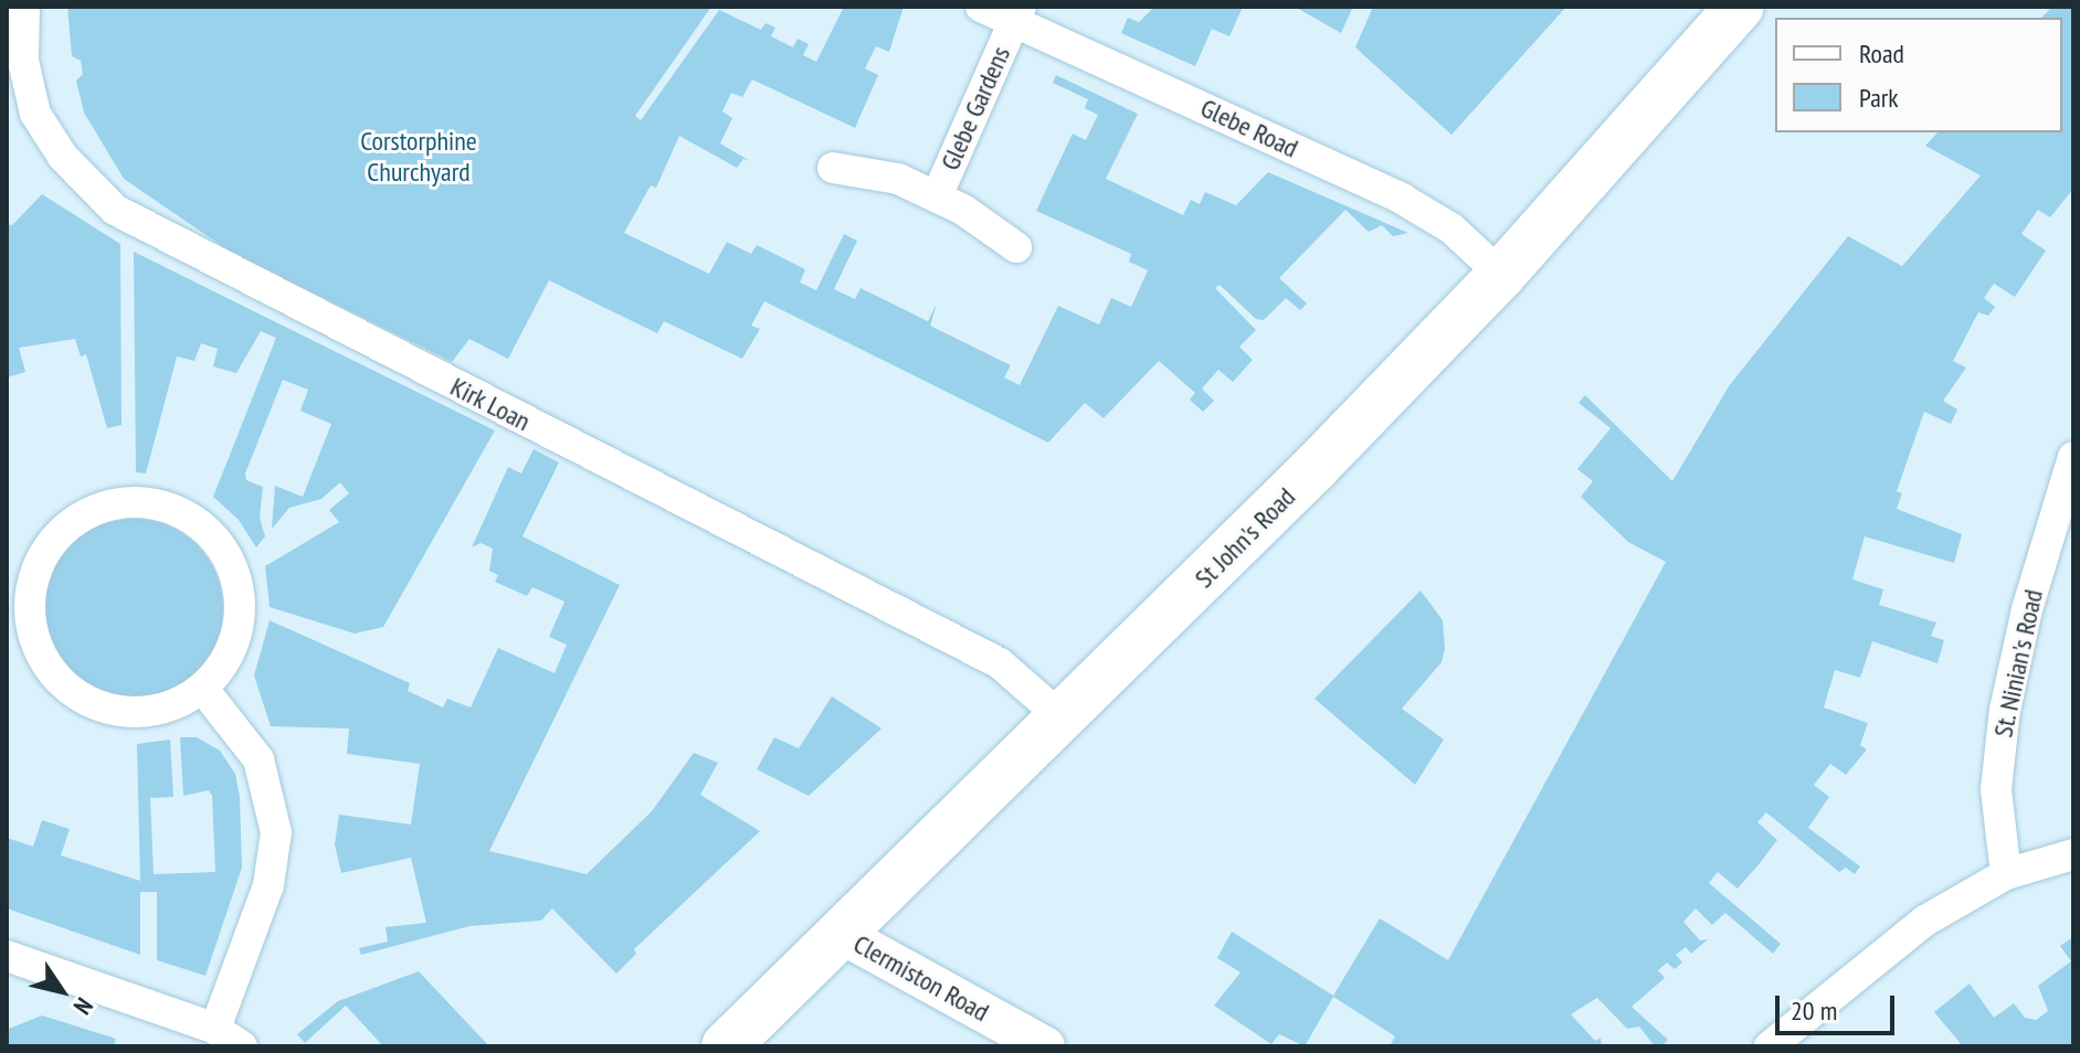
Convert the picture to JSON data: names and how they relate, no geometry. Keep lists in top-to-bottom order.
{
  "streets": {
    "main road": ["St John's Road"],
    "street": [
      "Glebe Gardens",
      "Glebe Road",
      "Kirk Loan",
      "St. Ninian's Road",
      "Clermiston Road"
    ]
  },
  "crossings": [
    ["Glebe Gardens", "Glebe Road"],
    ["Glebe Road", "St John's Road"],
    ["Kirk Loan", "St John's Road"],
    ["St John's Road", "Clermiston Road"]
  ],
  "parks": ["Corstorphine Churchyard"],
  "legend": ["Road", "Park"],
  "scale_bar": "20 m",
  "north": "bottom right"
}
